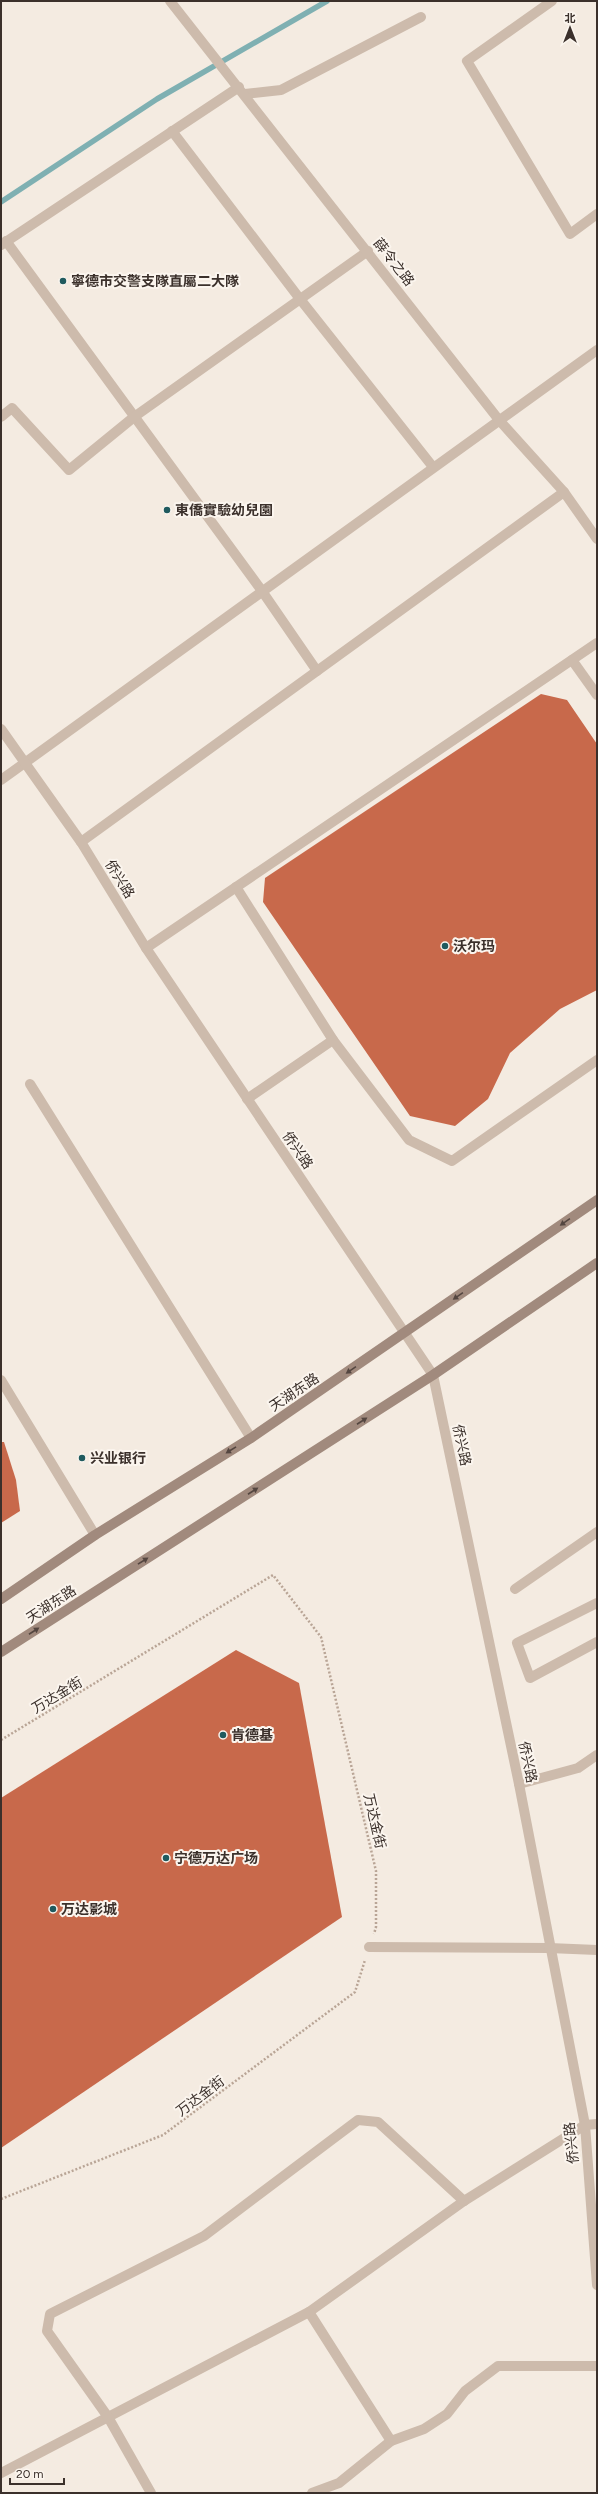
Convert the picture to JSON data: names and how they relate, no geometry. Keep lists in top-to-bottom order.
{
  "streets": {
    "main road": ["天湖东路"],
    "street": ["薛令之路", "侨兴路"],
    "path": ["万达金街"]
  },
  "crossings": [
    ["侨兴路", "天湖东路"]
  ],
  "places": [
    "寧德市交警支隊直屬二大隊",
    "東僑實驗幼兒園",
    "沃尔玛",
    "兴业银行",
    "肯德基",
    "宁德万达广场",
    "万达影城"
  ],
  "scale_bar": "20 m",
  "north": "top"
}
